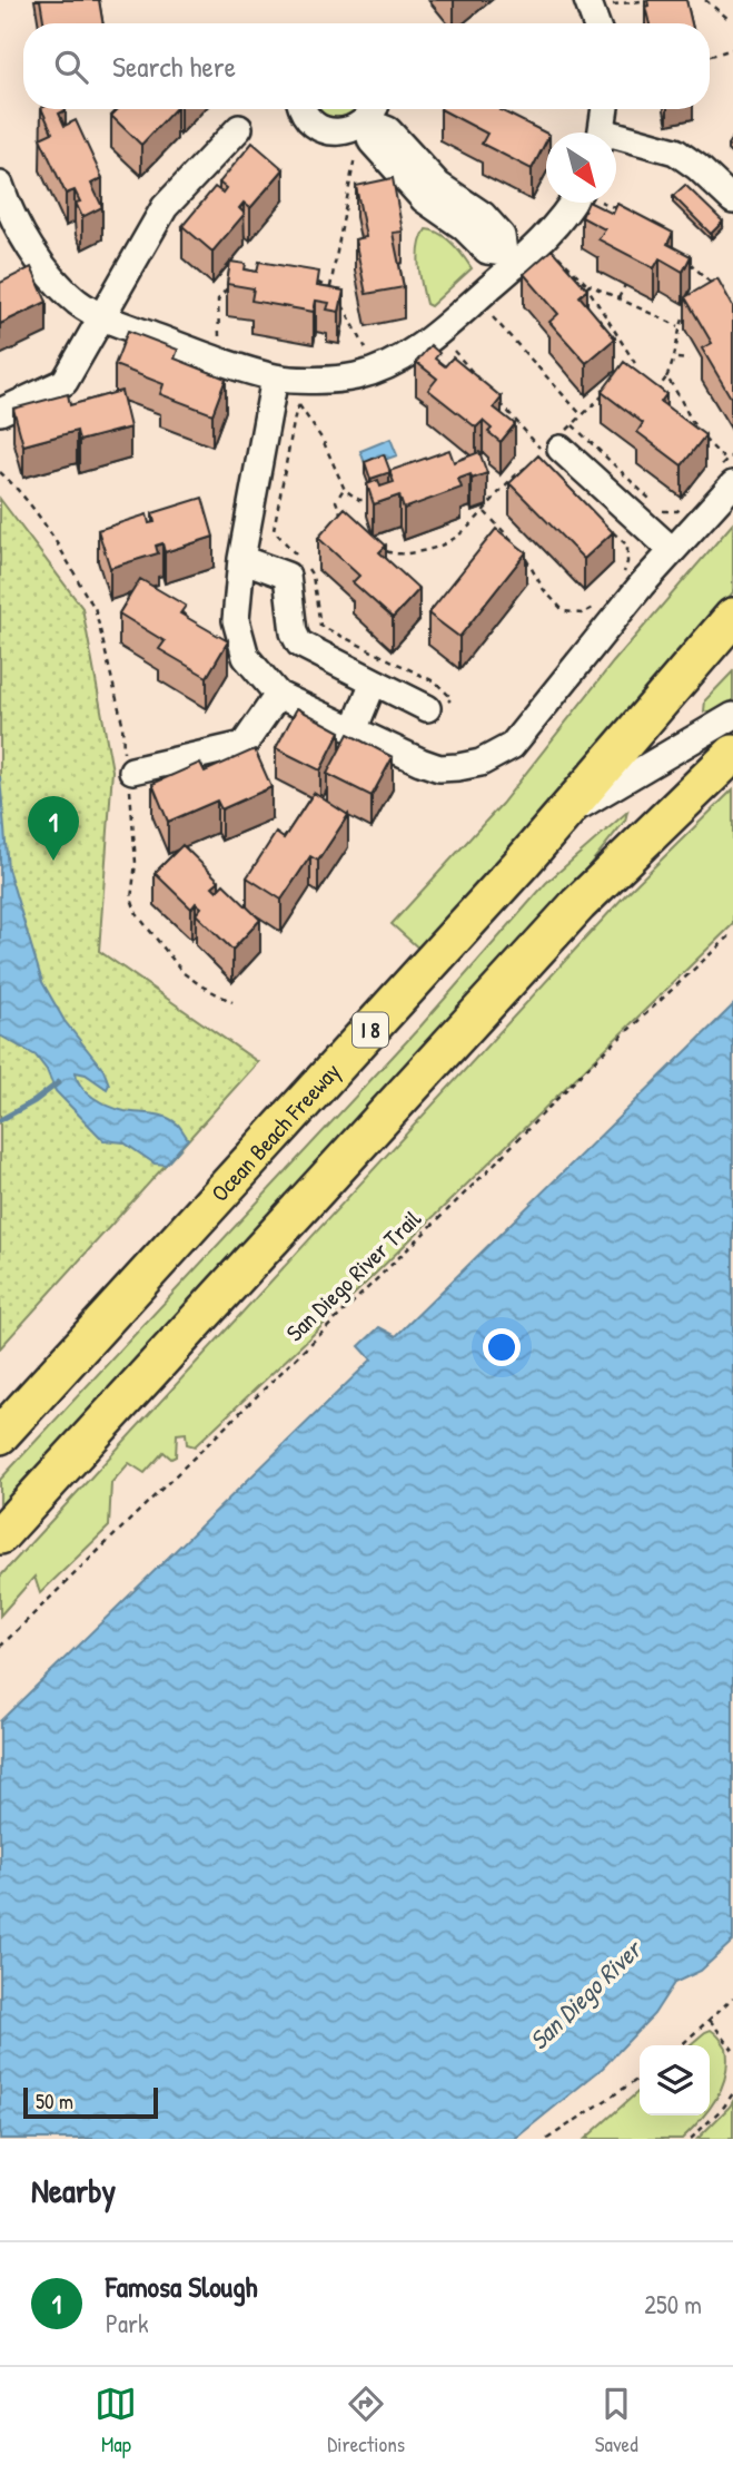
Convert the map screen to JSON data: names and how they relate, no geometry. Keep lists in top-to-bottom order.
{
  "streets": {
    "highway": ["I 8", "Ocean Beach Freeway"],
    "path": ["San Diego River Trail"]
  },
  "water": ["San Diego River"],
  "scale_bar": "50 m",
  "north": "bottom right",
  "page": {
    "search": "Search here",
    "pins": "1",
    "scale": "50 m",
    "heading": "Nearby",
    "list": [
      {
        "mark": "1",
        "name": "Famosa Slough",
        "note": "Park",
        "value": "250 m"
      }
    ],
    "nav": ["Map", "Directions", "Saved"]
  }
}
